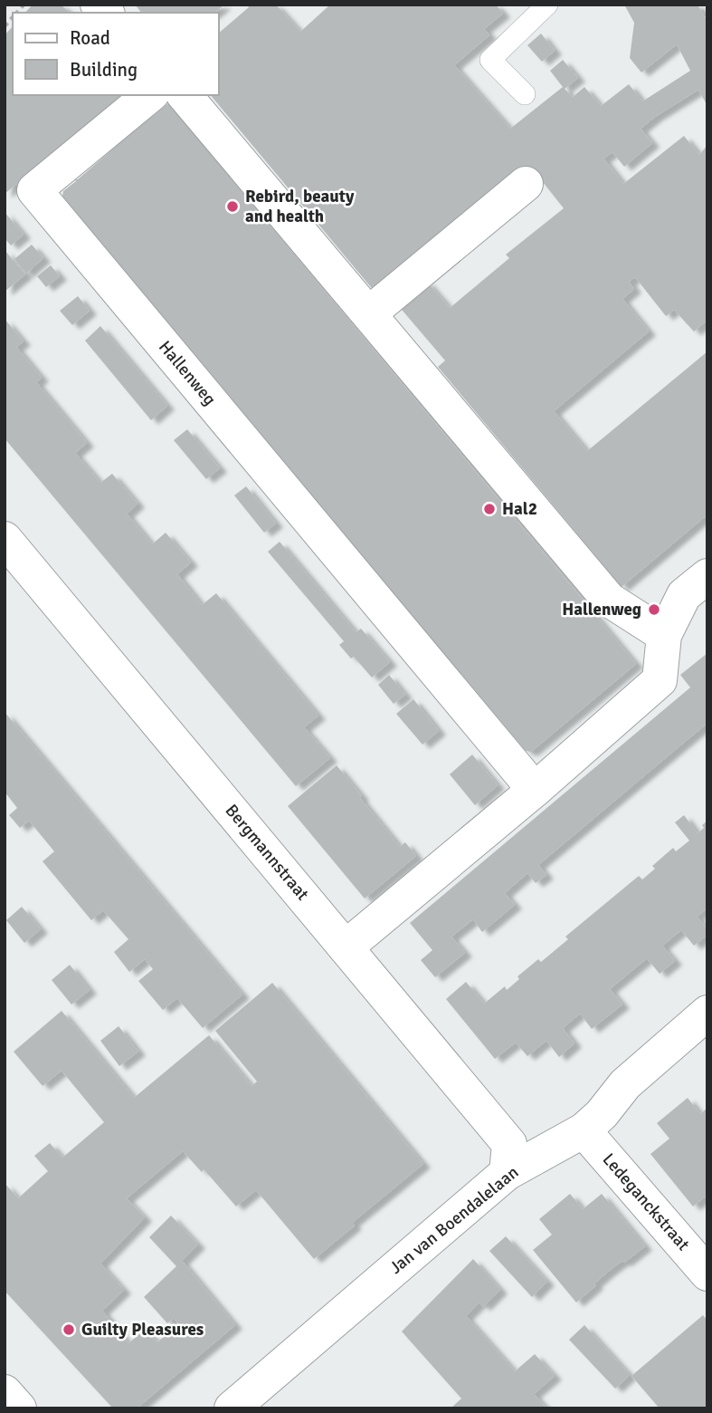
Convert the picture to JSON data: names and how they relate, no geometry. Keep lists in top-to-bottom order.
{
  "streets": {
    "street": [
      "Hallenweg",
      "Bergmannstraat",
      "Ledeganckstraat",
      "Jan van Boendalelaan"
    ]
  },
  "crossings": [
    ["Bergmannstraat", "Jan van Boendalelaan"],
    ["Ledeganckstraat", "Jan van Boendalelaan"]
  ],
  "places": [
    "Rebird, beauty and health",
    "Hal2",
    "Hallenweg",
    "Guilty Pleasures"
  ],
  "legend": ["Road", "Building"]
}
